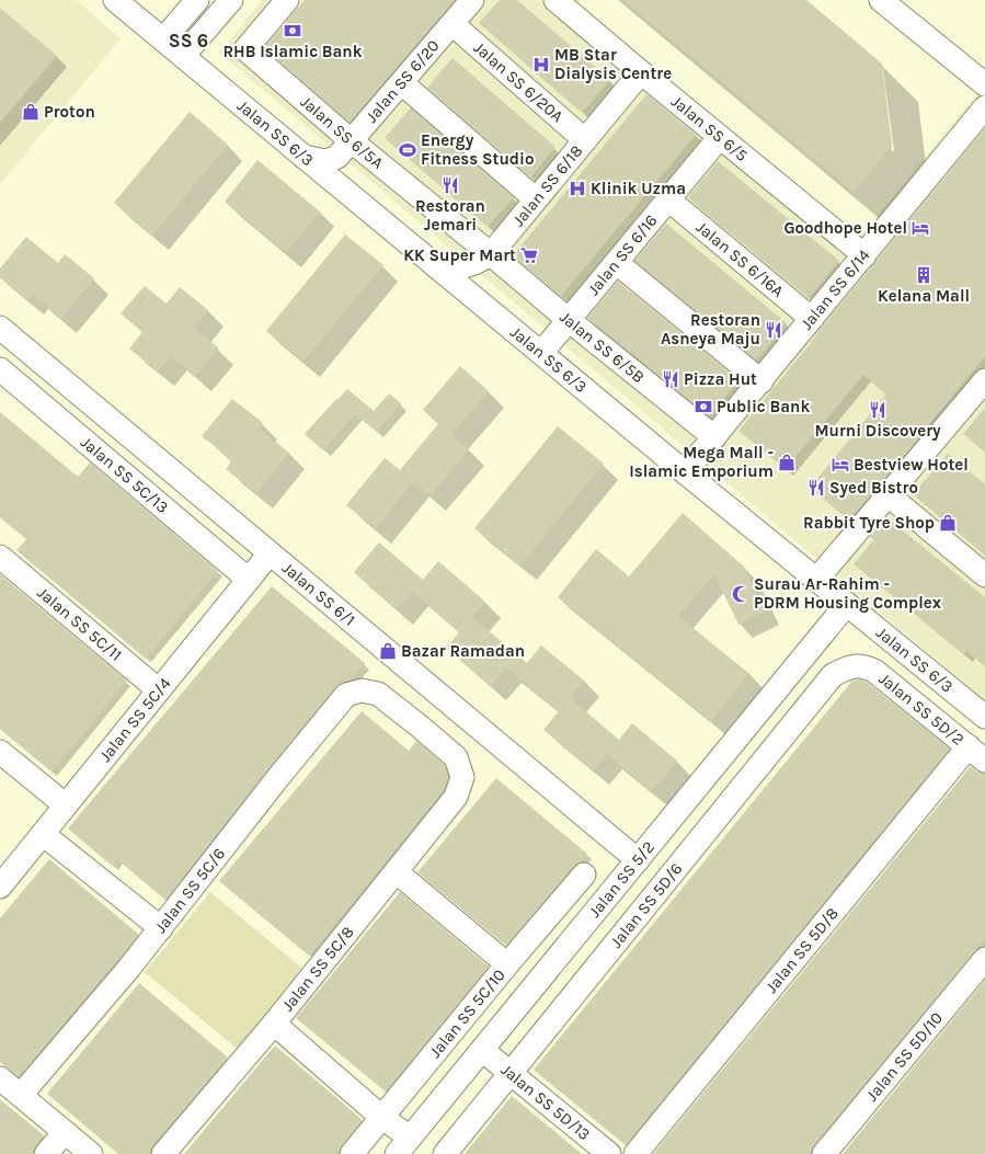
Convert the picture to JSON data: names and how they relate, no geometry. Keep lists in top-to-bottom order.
{
  "streets": {
    "street": [
      "Jalan SS 6/20",
      "Jalan SS 6/20A",
      "Jalan SS 6/5",
      "Jalan SS 6/3",
      "Jalan SS 6/5A",
      "Jalan SS 6/18",
      "Jalan SS 6/16",
      "Jalan SS 6/16A",
      "Jalan SS 6/14",
      "Jalan SS 6/5B",
      "Jalan SS 5C/13",
      "Jalan SS 6/1",
      "Jalan SS 5C/11",
      "Jalan SS 5D/2",
      "Jalan SS 5C/4",
      "Jalan SS 5/2",
      "Jalan SS 5C/6",
      "Jalan SS 5D/6",
      "Jalan SS 5D/8",
      "Jalan SS 5C/8",
      "Jalan SS 5C/10",
      "Jalan SS 5D/10",
      "Jalan SS 5D/13"
    ]
  },
  "crossings": [
    ["Jalan SS 6/20", "Jalan SS 6/20A"],
    ["Jalan SS 6/20", "Jalan SS 6/3"],
    ["Jalan SS 6/20", "Jalan SS 6/5A"],
    ["Jalan SS 6/20A", "Jalan SS 6/18"],
    ["Jalan SS 6/5", "Jalan SS 6/18"],
    ["Jalan SS 6/5", "Jalan SS 6/16"],
    ["Jalan SS 6/5", "Jalan SS 6/14"],
    ["Jalan SS 6/3", "Jalan SS 6/18"],
    ["Jalan SS 6/3", "Jalan SS 6/16"],
    ["Jalan SS 6/3", "Jalan SS 6/14"],
    ["Jalan SS 6/3", "Jalan SS 5/2"],
    ["Jalan SS 6/5A", "Jalan SS 6/18"],
    ["Jalan SS 6/5A", "Jalan SS 6/5B"],
    ["Jalan SS 6/18", "Jalan SS 6/5B"],
    ["Jalan SS 6/16", "Jalan SS 6/16A"],
    ["Jalan SS 6/16", "Jalan SS 6/5B"],
    ["Jalan SS 6/16A", "Jalan SS 6/14"],
    ["Jalan SS 6/14", "Jalan SS 6/5B"],
    ["Jalan SS 5C/13", "Jalan SS 5C/4"],
    ["Jalan SS 6/1", "Jalan SS 5C/4"],
    ["Jalan SS 6/1", "Jalan SS 5/2"],
    ["Jalan SS 5C/11", "Jalan SS 5C/4"],
    ["Jalan SS 5D/2", "Jalan SS 5D/6"],
    ["Jalan SS 5D/2", "Jalan SS 5D/8"],
    ["Jalan SS 5/2", "Jalan SS 5D/13"],
    ["Jalan SS 5C/6", "Jalan SS 5C/8"],
    ["Jalan SS 5D/6", "Jalan SS 5D/13"]
  ],
  "districts": ["SS 6"],
  "places": {
    "bank": ["RHB Islamic Bank", "Public Bank"],
    "hospital": ["MB Star Dialysis Centre", "Klinik Uzma"],
    "shop": [
      "Proton",
      "Mega Mall - Islamic Emporium",
      "Rabbit Tyre Shop",
      "Bazar Ramadan"
    ],
    "sports": ["Energy Fitness Studio"],
    "restaurant": [
      "Restoran Jemari",
      "Restoran Asneya Maju",
      "Pizza Hut",
      "Murni Discovery",
      "Syed Bistro"
    ],
    "hotel": ["Goodhope Hotel", "Bestview Hotel"],
    "supermarket": ["KK Super Mart"],
    "building": ["Kelana Mall"],
    "mosque": ["Surau Ar-Rahim - PDRM Housing Complex"]
  }
}
